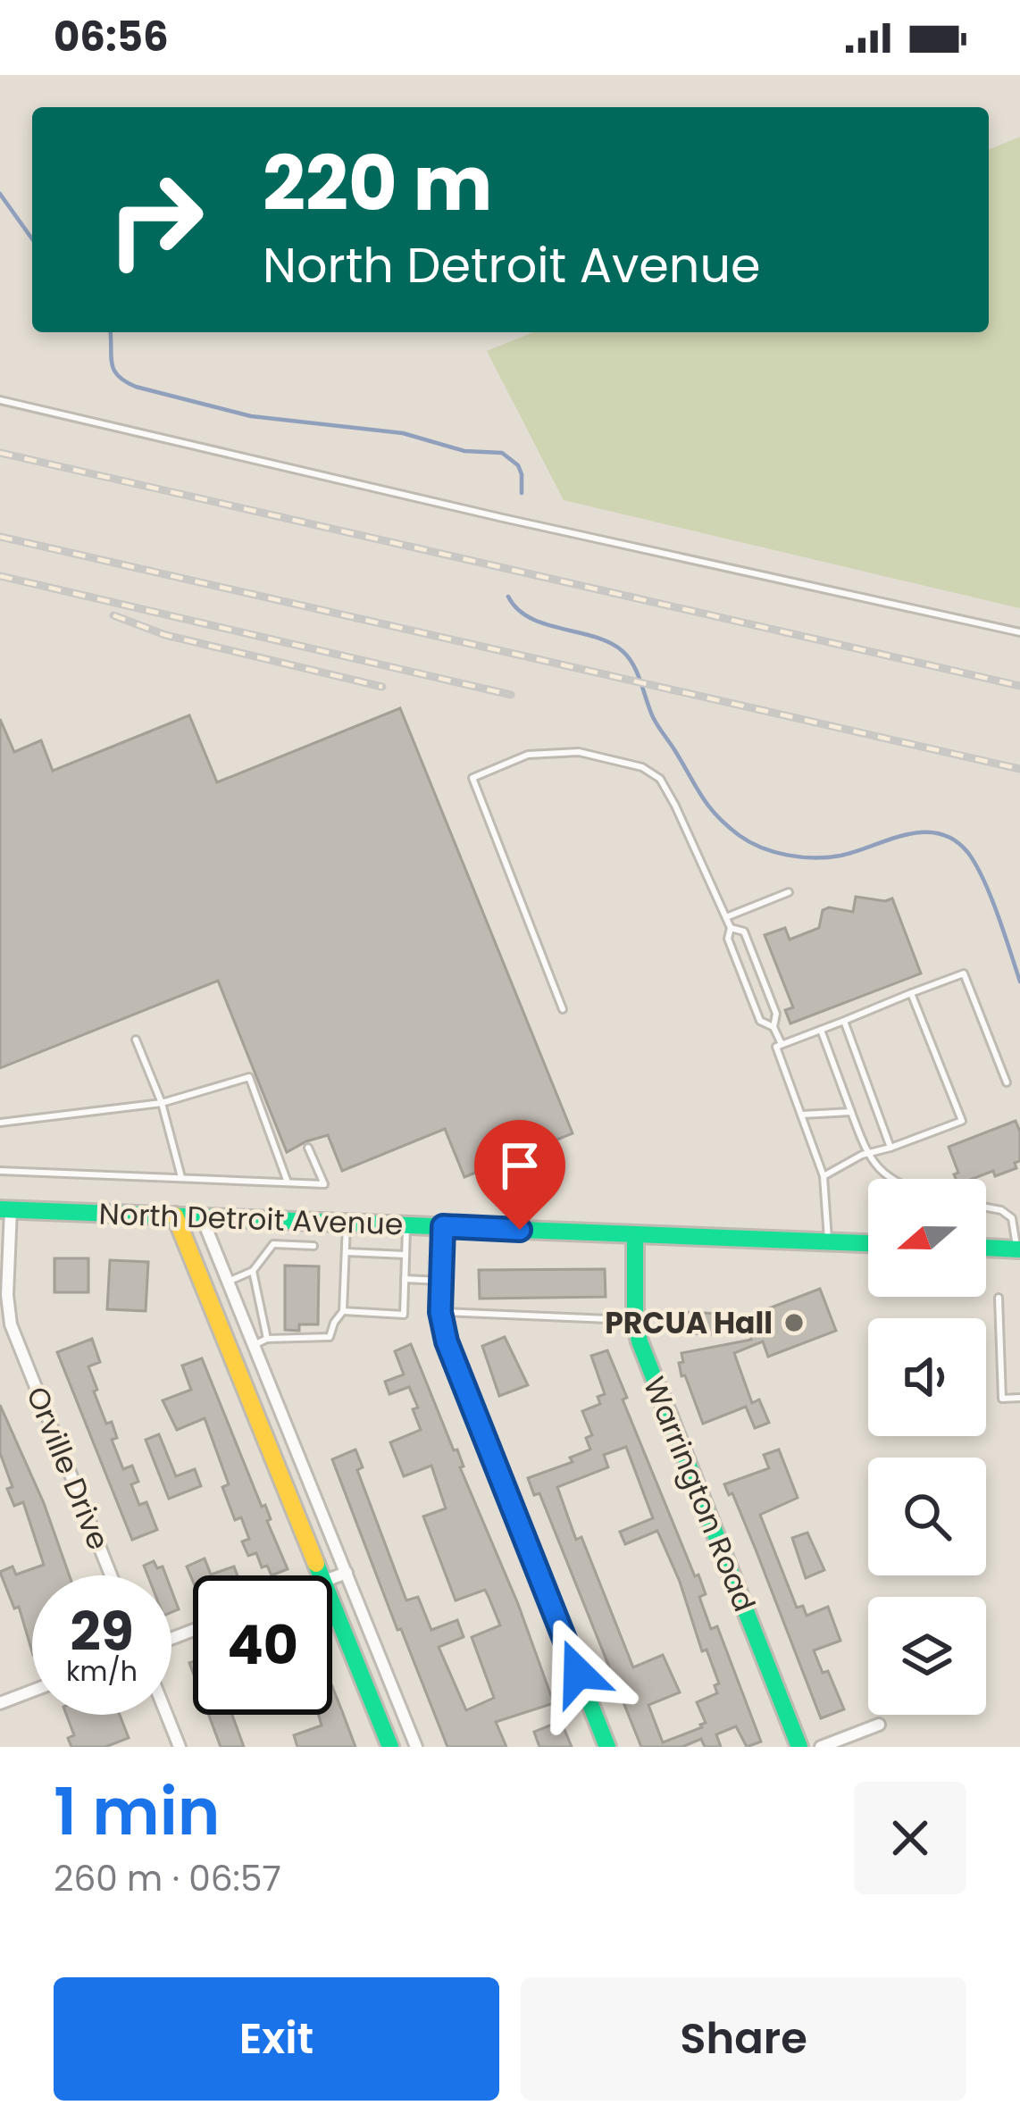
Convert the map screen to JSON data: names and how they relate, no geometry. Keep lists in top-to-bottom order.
{
  "streets": {
    "street": ["North Detroit Avenue", "Orville Drive", "Warrington Road"]
  },
  "crossings": [
    ["North Detroit Avenue", "Orville Drive"],
    ["North Detroit Avenue", "Warrington Road"]
  ],
  "places": ["PRCUA Hall"],
  "north": "left",
  "page": {
    "status": "06:56",
    "turn": ["220 m", "North Detroit Avenue"],
    "speed": "29 km/h",
    "limit": "40",
    "heading": ["1 min", "260 m · 06:57"],
    "buttons": ["Exit", "Share"]
  }
}
